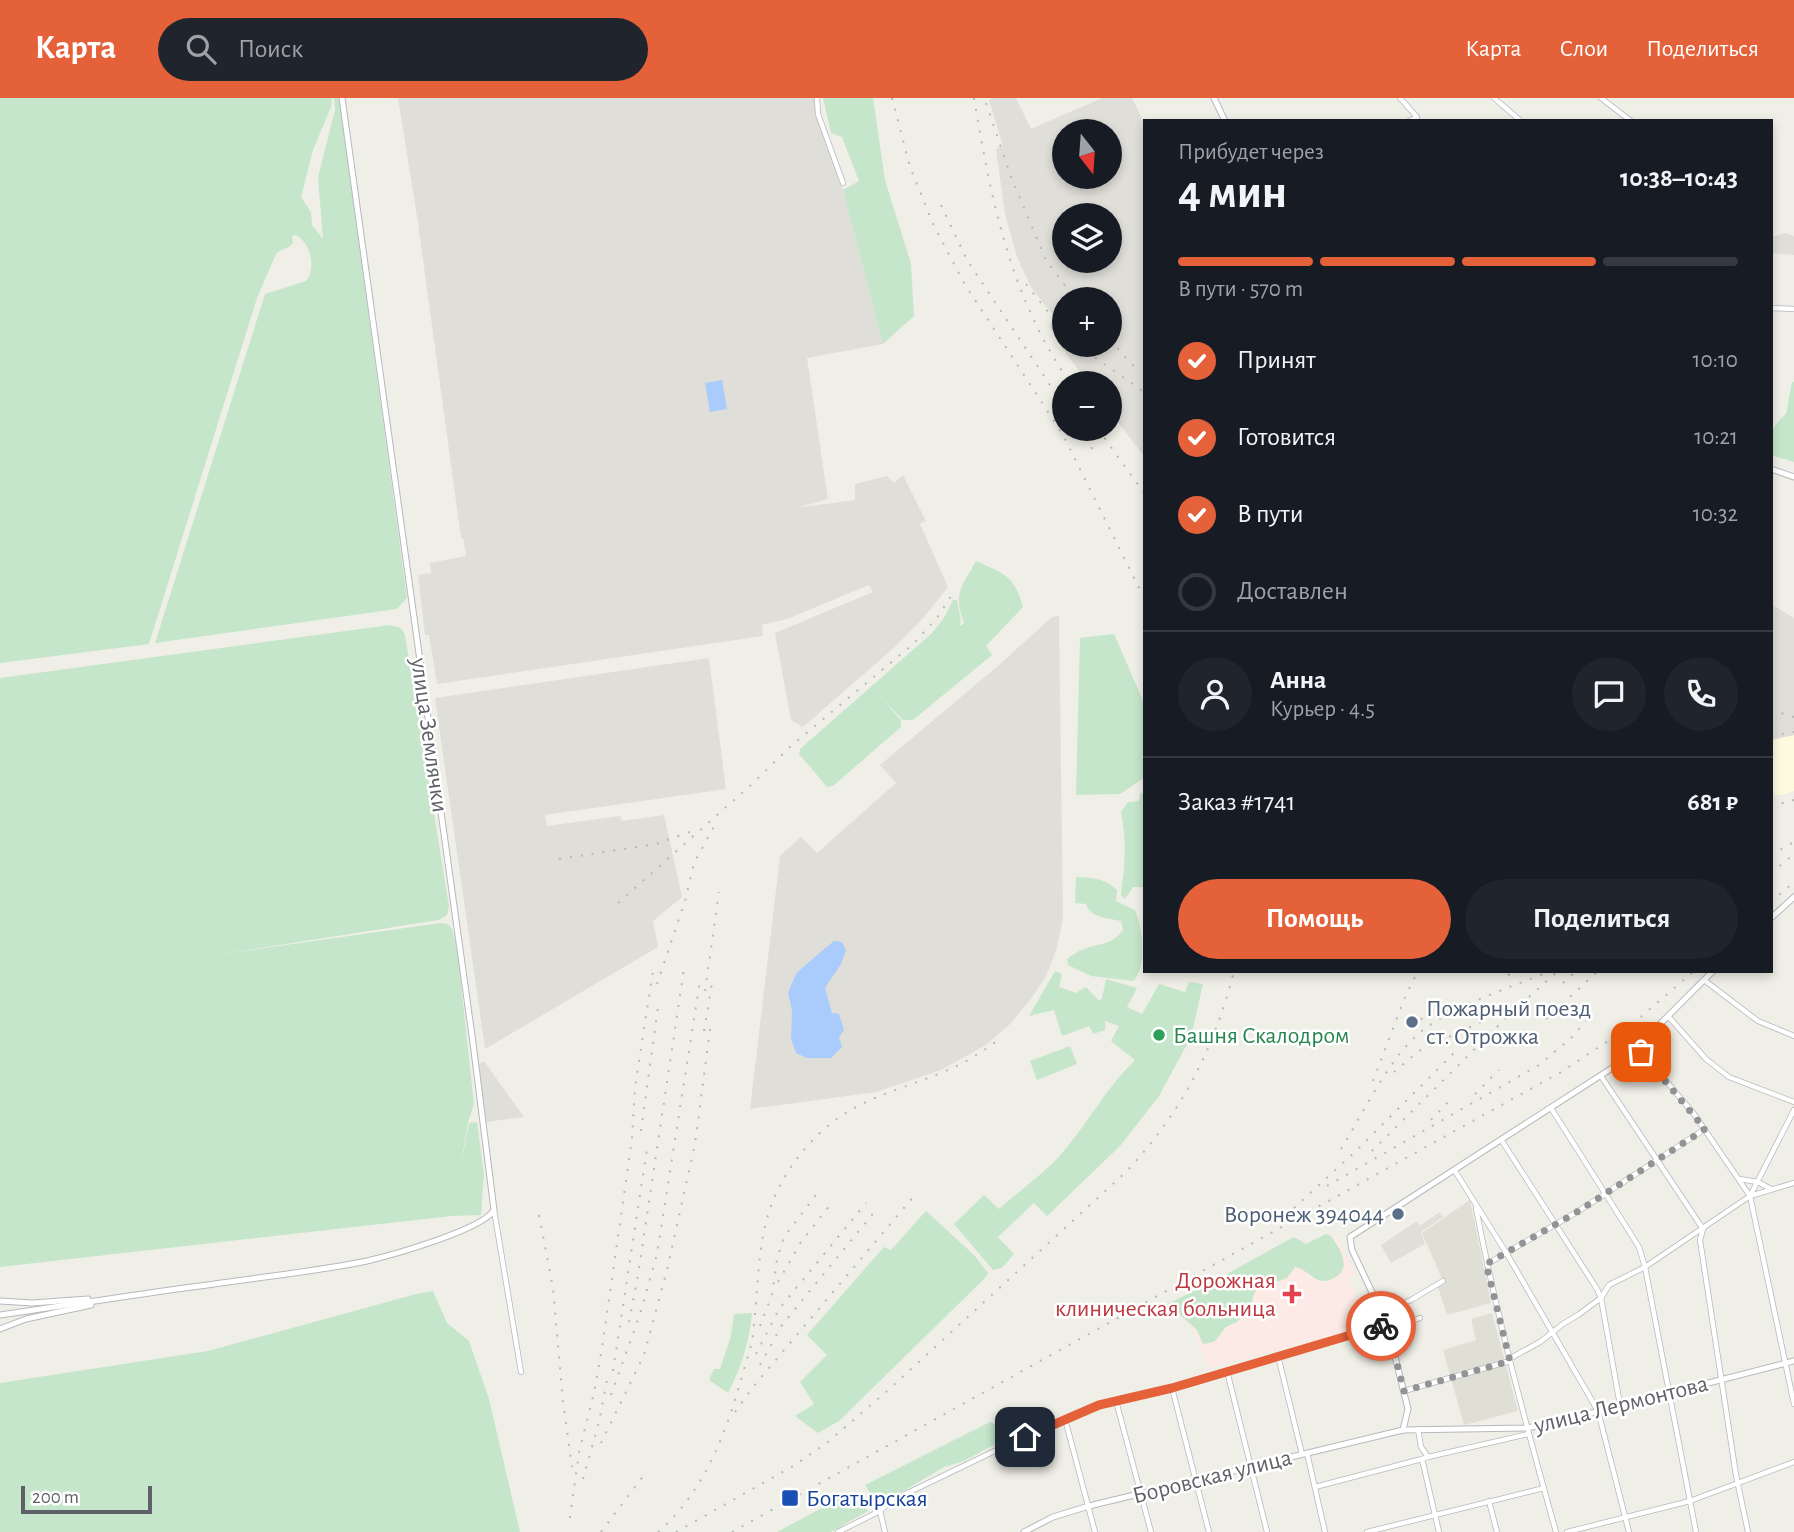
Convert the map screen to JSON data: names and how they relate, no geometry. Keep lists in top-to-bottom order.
{
  "streets": {
    "street": ["улица Землячки", "улица Лермонтова", "Боровская улица"]
  },
  "crossings": [
    ["улица Лермонтова", "Боровская улица"]
  ],
  "places": {
    "other": ["Пожарный поезд ст. Отрожка", "Башня Скалодром", "Воронеж 394044"],
    "health": ["Дорожная клиническая больница"],
    "transit": ["Богатырская"]
  },
  "scale_bar": "200 m",
  "north": "bottom",
  "page": {
    "header": "Карта",
    "search": "Поиск",
    "nav": ["Карта", "Слои", "Поделиться"],
    "map_buttons": ["+", "−"],
    "heading": ["4 мин", "Прибудет через", "10:38–10:43"],
    "panel": [
      "Анна",
      "Курьер · 4.5",
      "Заказ #1741",
      "681 ₽"
    ],
    "bar": "В пути · 570 m",
    "list": [
      ["Принят", "10:10"],
      ["Готовится", "10:21"],
      ["В пути", "10:32"],
      "Доставлен"
    ],
    "buttons": ["Помощь", "Поделиться"],
    "scale": "200 m"
  }
}
